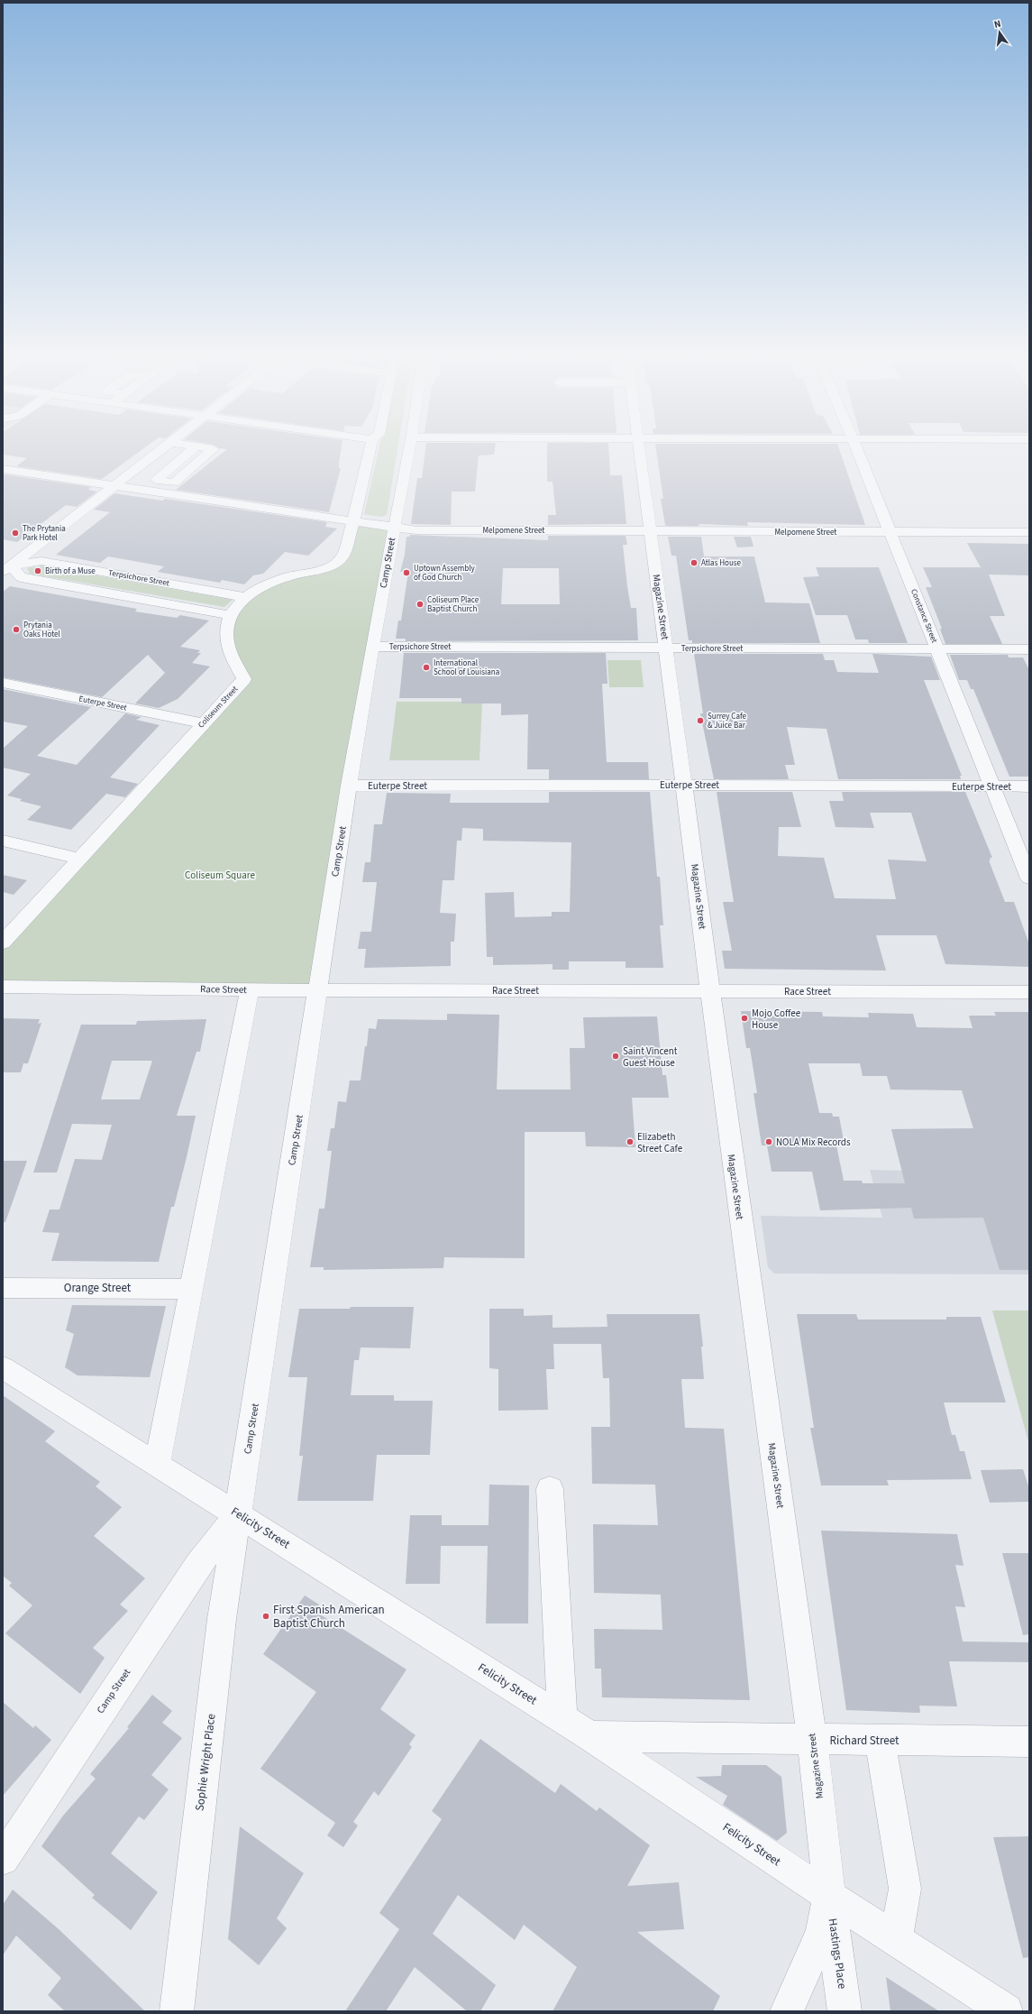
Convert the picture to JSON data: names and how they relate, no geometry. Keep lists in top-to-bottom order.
{
  "streets": {
    "street": [
      "Melpomene Street",
      "Camp Street",
      "Terpsichore Street",
      "Magazine Street",
      "Constance Street",
      "Euterpe Street",
      "Coliseum Street",
      "Race Street",
      "Orange Street",
      "Felicity Street",
      "Richard Street",
      "Sophie Wright Place",
      "Hastings Place"
    ]
  },
  "crossings": [
    ["Melpomene Street", "Camp Street"],
    ["Melpomene Street", "Magazine Street"],
    ["Melpomene Street", "Constance Street"],
    ["Melpomene Street", "Coliseum Street"],
    ["Camp Street", "Terpsichore Street"],
    ["Camp Street", "Euterpe Street"],
    ["Camp Street", "Race Street"],
    ["Camp Street", "Felicity Street"],
    ["Camp Street", "Sophie Wright Place"],
    ["Terpsichore Street", "Magazine Street"],
    ["Terpsichore Street", "Constance Street"],
    ["Terpsichore Street", "Coliseum Street"],
    ["Magazine Street", "Euterpe Street"],
    ["Magazine Street", "Race Street"],
    ["Magazine Street", "Felicity Street"],
    ["Magazine Street", "Richard Street"],
    ["Magazine Street", "Hastings Place"],
    ["Constance Street", "Euterpe Street"],
    ["Euterpe Street", "Coliseum Street"],
    ["Felicity Street", "Richard Street"],
    ["Felicity Street", "Sophie Wright Place"],
    ["Felicity Street", "Hastings Place"]
  ],
  "parks": ["Coliseum Square"],
  "places": [
    "The Prytania Park Hotel",
    "Atlas House",
    "Birth of a Muse",
    "Uptown Assembly of God Church",
    "Coliseum Place Baptist Church",
    "Prytania Oaks Hotel",
    "International School of Louisiana",
    "Surrey Cafe & Juice Bar",
    "Mojo Coffee House",
    "Saint Vincent Guest House",
    "Elizabeth Street Cafe",
    "NOLA Mix Records",
    "First Spanish American Baptist Church"
  ],
  "north": "top"
}
